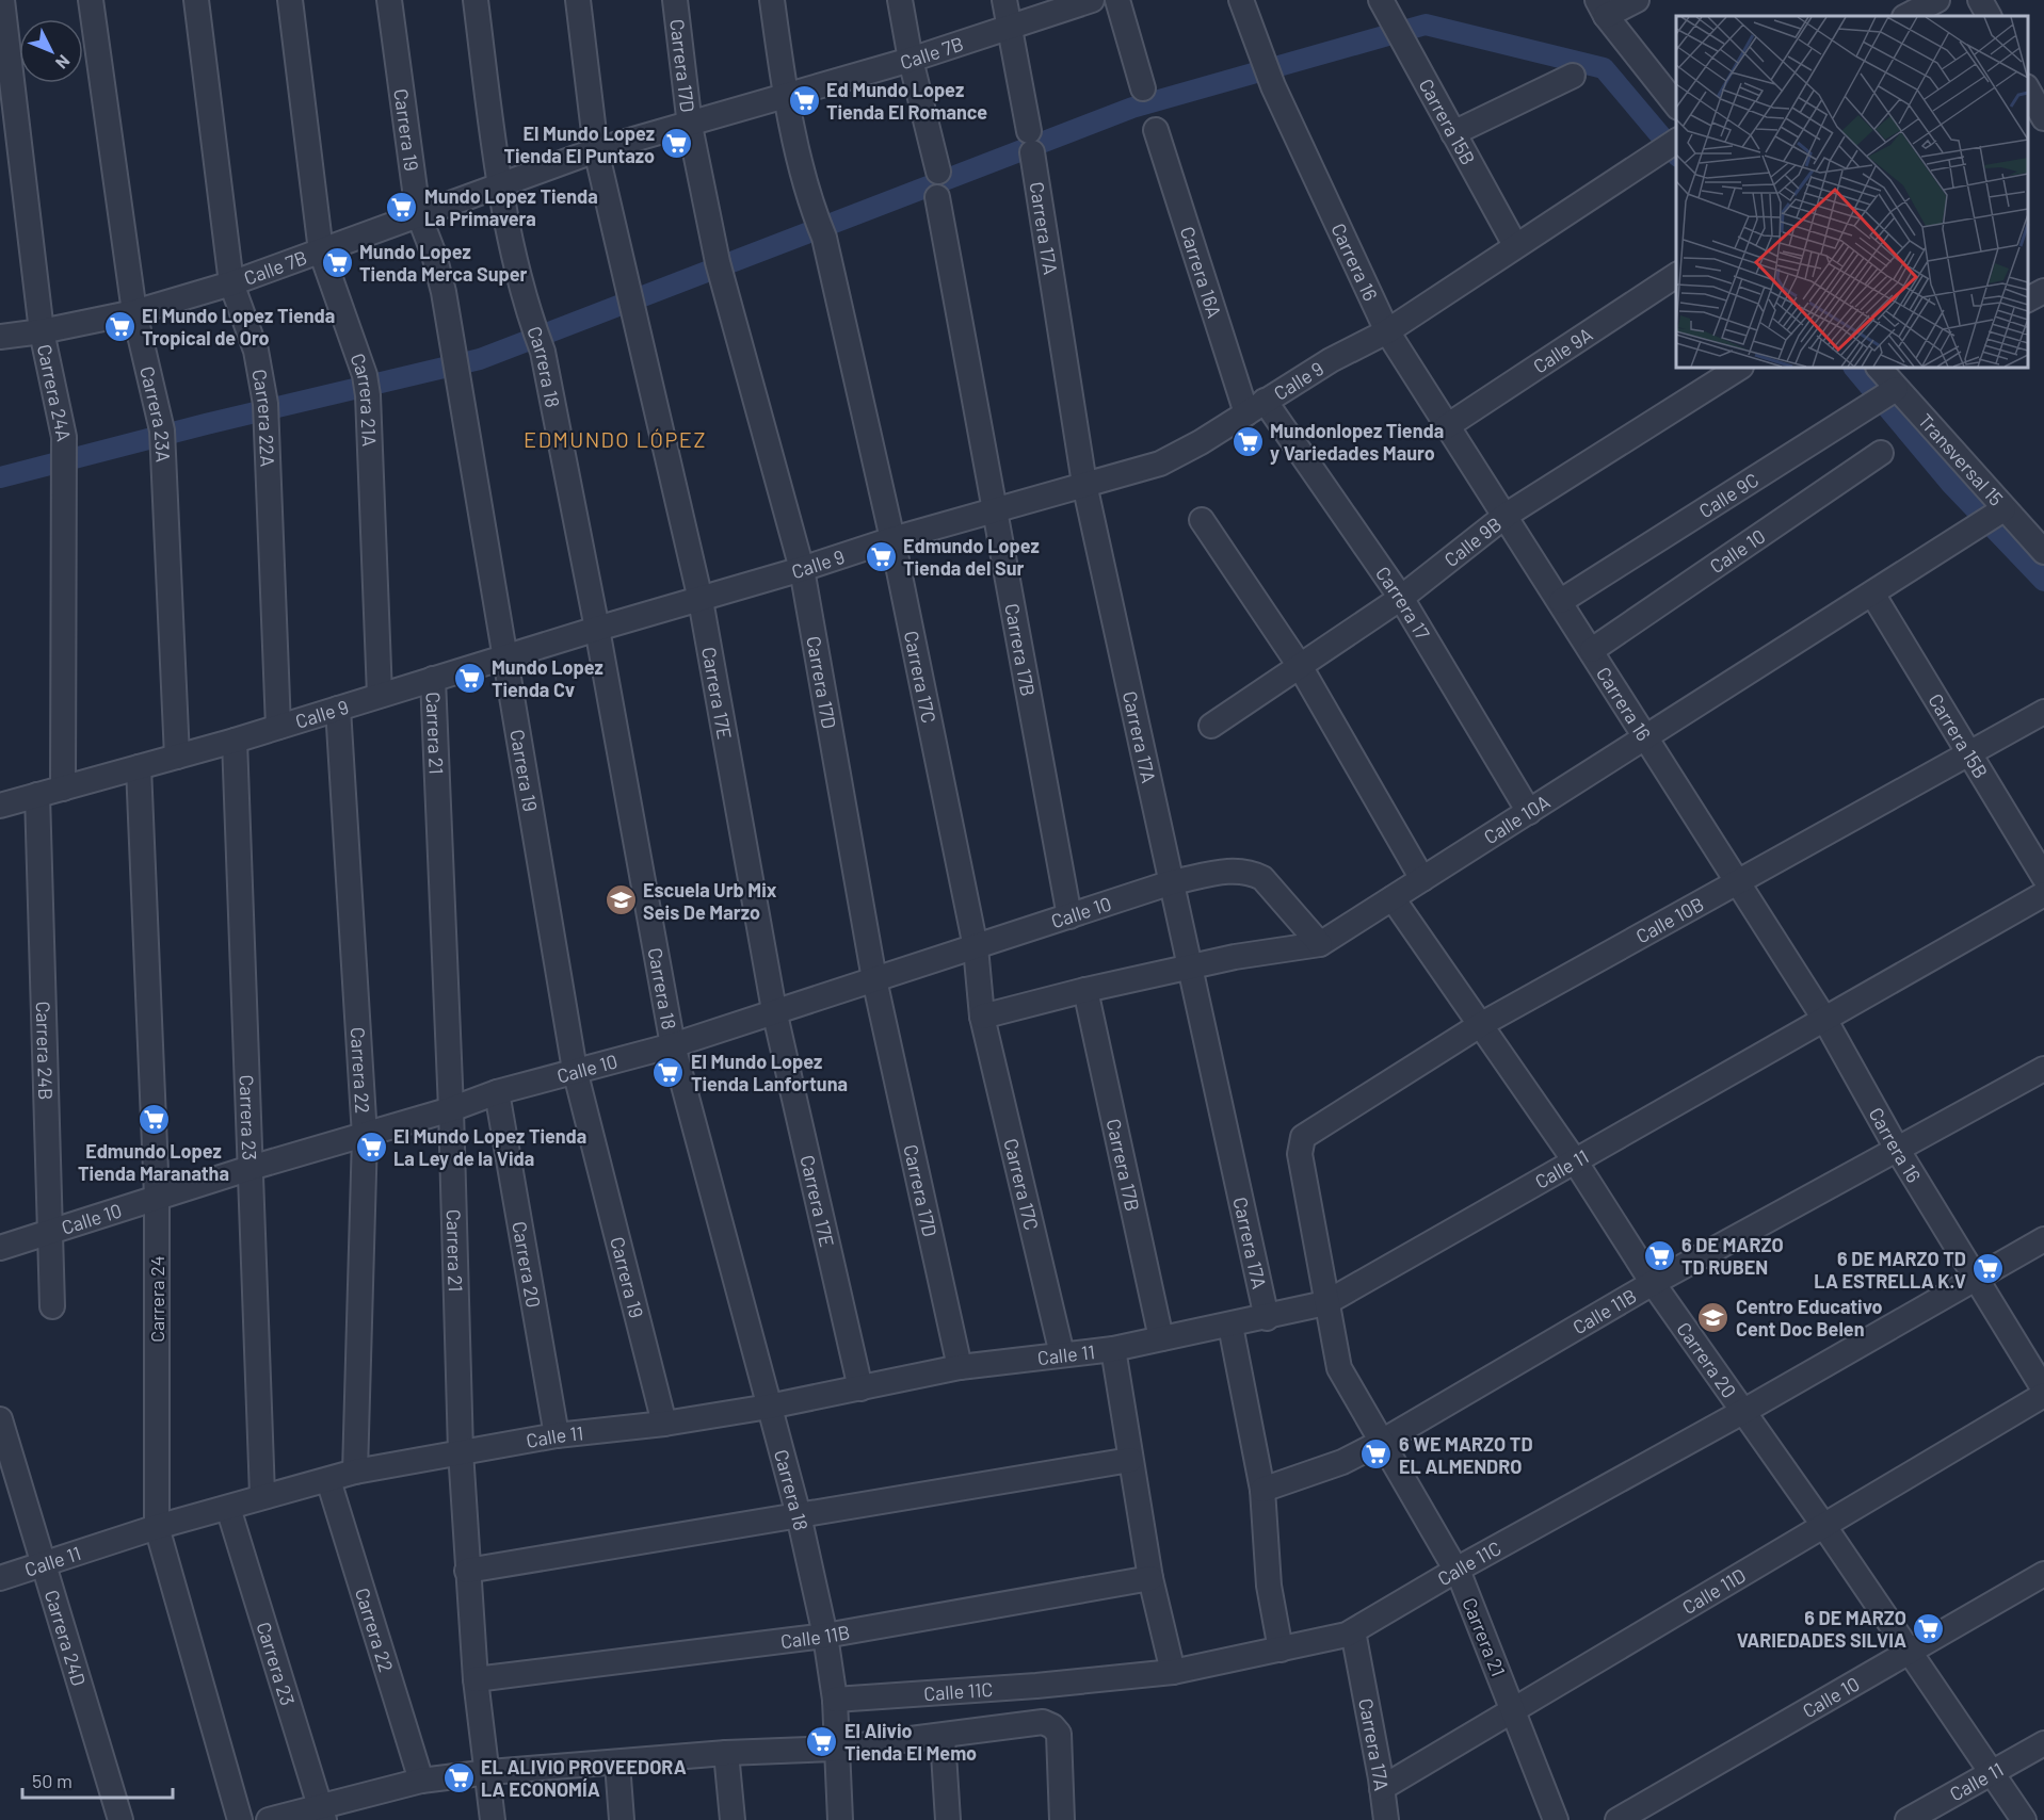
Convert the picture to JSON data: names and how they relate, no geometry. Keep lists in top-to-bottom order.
{
  "streets": {
    "street": [
      "Calle 7B",
      "Carrera 17D",
      "Carrera 15B",
      "Carrera 19",
      "Carrera 17A",
      "Carrera 16",
      "Carrera 16A",
      "Calle 9A",
      "Carrera 18",
      "Calle 9",
      "Carrera 24A",
      "Carrera 21A",
      "Carrera 23A",
      "Carrera 22A",
      "Transversal 15",
      "Calle 9C",
      "Calle 9B",
      "Calle 10",
      "Carrera 17",
      "Carrera 17B",
      "Carrera 17C",
      "Carrera 17E",
      "Carrera 21",
      "Calle 10A",
      "Calle 10B",
      "Carrera 24B",
      "Carrera 22",
      "Carrera 23",
      "Calle 11",
      "Carrera 20",
      "Carrera 24",
      "Calle 11B",
      "Calle 11C",
      "Calle 11D",
      "Carrera 24D"
    ]
  },
  "crossings": [
    ["Calle 7B", "Carrera 17D"],
    ["Calle 7B", "Carrera 19"],
    ["Calle 7B", "Carrera 17A"],
    ["Calle 7B", "Carrera 18"],
    ["Calle 7B", "Carrera 24A"],
    ["Calle 7B", "Carrera 21A"],
    ["Calle 7B", "Carrera 23A"],
    ["Calle 7B", "Carrera 22A"],
    ["Calle 7B", "Carrera 17C"],
    ["Calle 7B", "Carrera 17E"],
    ["Carrera 17D", "Calle 9"],
    ["Carrera 17D", "Calle 10"],
    ["Carrera 17D", "Calle 11"],
    ["Carrera 15B", "Calle 9"],
    ["Carrera 15B", "Calle 10A"],
    ["Carrera 15B", "Calle 10B"],
    ["Carrera 19", "Calle 9"],
    ["Carrera 19", "Calle 10"],
    ["Carrera 19", "Calle 11"],
    ["Carrera 17A", "Calle 9"],
    ["Carrera 17A", "Calle 10"],
    ["Carrera 17A", "Calle 10A"],
    ["Carrera 17A", "Calle 11"],
    ["Carrera 17A", "Calle 11C"],
    ["Carrera 17A", "Calle 11D"],
    ["Carrera 16", "Calle 9A"],
    ["Carrera 16", "Calle 9"],
    ["Carrera 16", "Calle 9C"],
    ["Carrera 16", "Calle 9B"],
    ["Carrera 16", "Calle 10"],
    ["Carrera 16", "Calle 10A"],
    ["Carrera 16", "Calle 10B"],
    ["Carrera 16", "Calle 11"],
    ["Carrera 16", "Calle 11B"],
    ["Carrera 16", "Calle 11C"],
    ["Carrera 16A", "Calle 9"],
    ["Carrera 16A", "Carrera 17"],
    ["Carrera 18", "Calle 9"],
    ["Carrera 18", "Calle 10"],
    ["Carrera 18", "Calle 11"],
    ["Carrera 18", "Calle 11B"],
    ["Carrera 18", "Calle 11C"],
    ["Calle 9", "Carrera 24A"],
    ["Calle 9", "Carrera 21A"],
    ["Calle 9", "Carrera 23A"],
    ["Calle 9", "Carrera 22A"],
    ["Calle 9", "Carrera 17"],
    ["Calle 9", "Carrera 17B"],
    ["Calle 9", "Carrera 17C"],
    ["Calle 9", "Carrera 17E"],
    ["Calle 9", "Carrera 21"],
    ["Calle 9", "Carrera 24B"],
    ["Calle 9", "Carrera 22"],
    ["Calle 9", "Carrera 23"],
    ["Calle 9", "Carrera 24"],
    ["Transversal 15", "Calle 9C"],
    ["Transversal 15", "Calle 10A"],
    ["Calle 9B", "Carrera 17"],
    ["Calle 10", "Carrera 17B"],
    ["Calle 10", "Carrera 17C"],
    ["Calle 10", "Carrera 17E"],
    ["Calle 10", "Carrera 21"],
    ["Calle 10", "Calle 10A"],
    ["Calle 10", "Carrera 24B"],
    ["Calle 10", "Carrera 22"],
    ["Calle 10", "Carrera 23"],
    ["Calle 10", "Carrera 20"],
    ["Calle 10", "Carrera 24"],
    ["Carrera 17", "Calle 10A"],
    ["Carrera 17B", "Calle 10A"],
    ["Carrera 17B", "Calle 11"],
    ["Carrera 17C", "Calle 10A"],
    ["Carrera 17C", "Calle 11"],
    ["Carrera 17E", "Calle 11"],
    ["Carrera 21", "Calle 10B"],
    ["Carrera 21", "Calle 11"],
    ["Carrera 21", "Calle 11B"],
    ["Carrera 21", "Calle 11C"],
    ["Carrera 21", "Calle 11D"],
    ["Calle 10A", "Carrera 20"],
    ["Calle 10B", "Carrera 20"],
    ["Carrera 22", "Calle 11"],
    ["Carrera 23", "Calle 11"],
    ["Calle 11", "Carrera 20"],
    ["Calle 11", "Carrera 24"],
    ["Calle 11", "Carrera 24D"],
    ["Carrera 20", "Calle 11B"],
    ["Carrera 20", "Calle 11C"],
    ["Carrera 20", "Calle 11D"]
  ],
  "districts": ["EDMUNDO LÓPEZ"],
  "places": {
    "supermarket": [
      "Ed Mundo Lopez Tienda El Romance",
      "El Mundo Lopez Tienda El Puntazo",
      "Mundo Lopez Tienda La Primavera",
      "Mundo Lopez Tienda Merca Super",
      "El Mundo Lopez Tienda Tropical de Oro",
      "Mundonlopez Tienda y Variedades Mauro",
      "Edmundo Lopez Tienda del Sur",
      "Mundo Lopez Tienda Cv",
      "El Mundo Lopez Tienda Lanfortuna",
      "Edmundo Lopez Tienda Maranatha",
      "El Mundo Lopez Tienda La Ley de la Vida",
      "6 DE MARZO TD RUBEN",
      "6 DE MARZO TD LA ESTRELLA K.V",
      "6 WE MARZO TD EL ALMENDRO",
      "6 DE MARZO VARIEDADES SILVIA",
      "El Alivio Tienda El Memo",
      "EL ALIVIO PROVEEDORA LA ECONOMÍA"
    ],
    "school or university": ["Escuela Urb Mix Seis De Marzo", "Centro Educativo Cent Doc Belen"]
  },
  "scale_bar": "50 m",
  "north": "bottom right"
}
